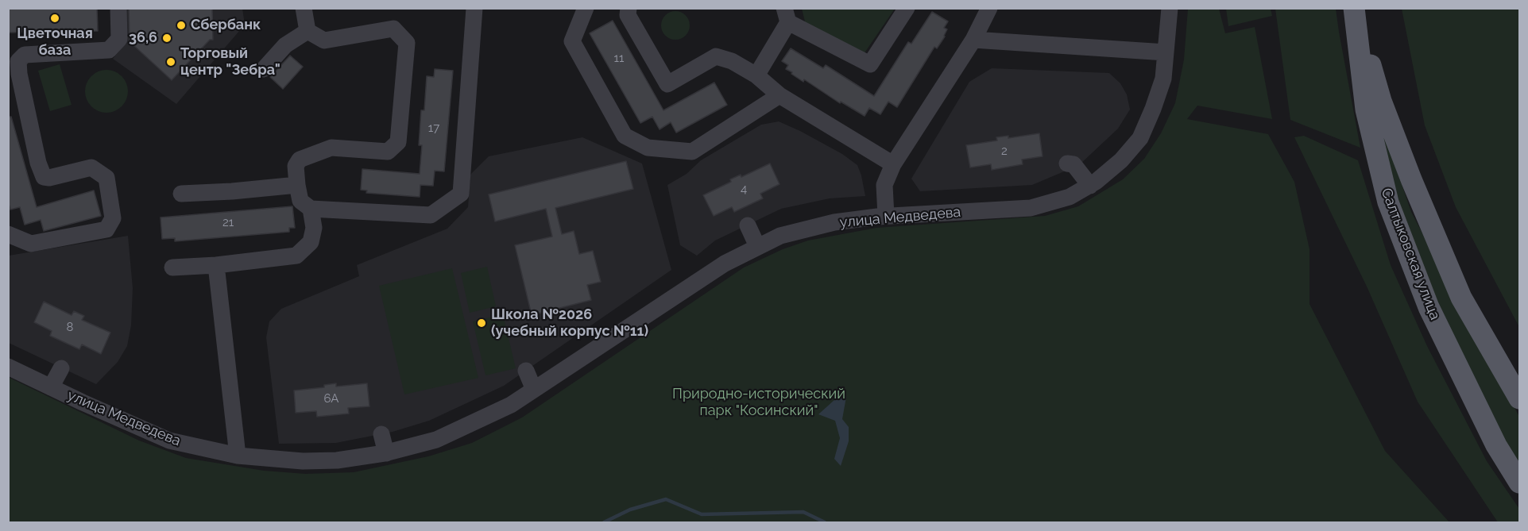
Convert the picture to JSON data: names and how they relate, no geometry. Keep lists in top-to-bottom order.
{
  "streets": {
    "main road": ["Салтыковская улица"],
    "street": ["улица Медведева"]
  },
  "parks": ["Природно-исторический парк \"Косинский\""],
  "places": [
    "Цветочная база",
    "Сбербанк",
    "36,6",
    "Торговый центр \"Зебра\"",
    "Школа №2026 (учебный корпус №11)"
  ],
  "house_numbers": [
    "11",
    "17",
    "2",
    "4",
    "21",
    "8",
    "6А"
  ]
}
